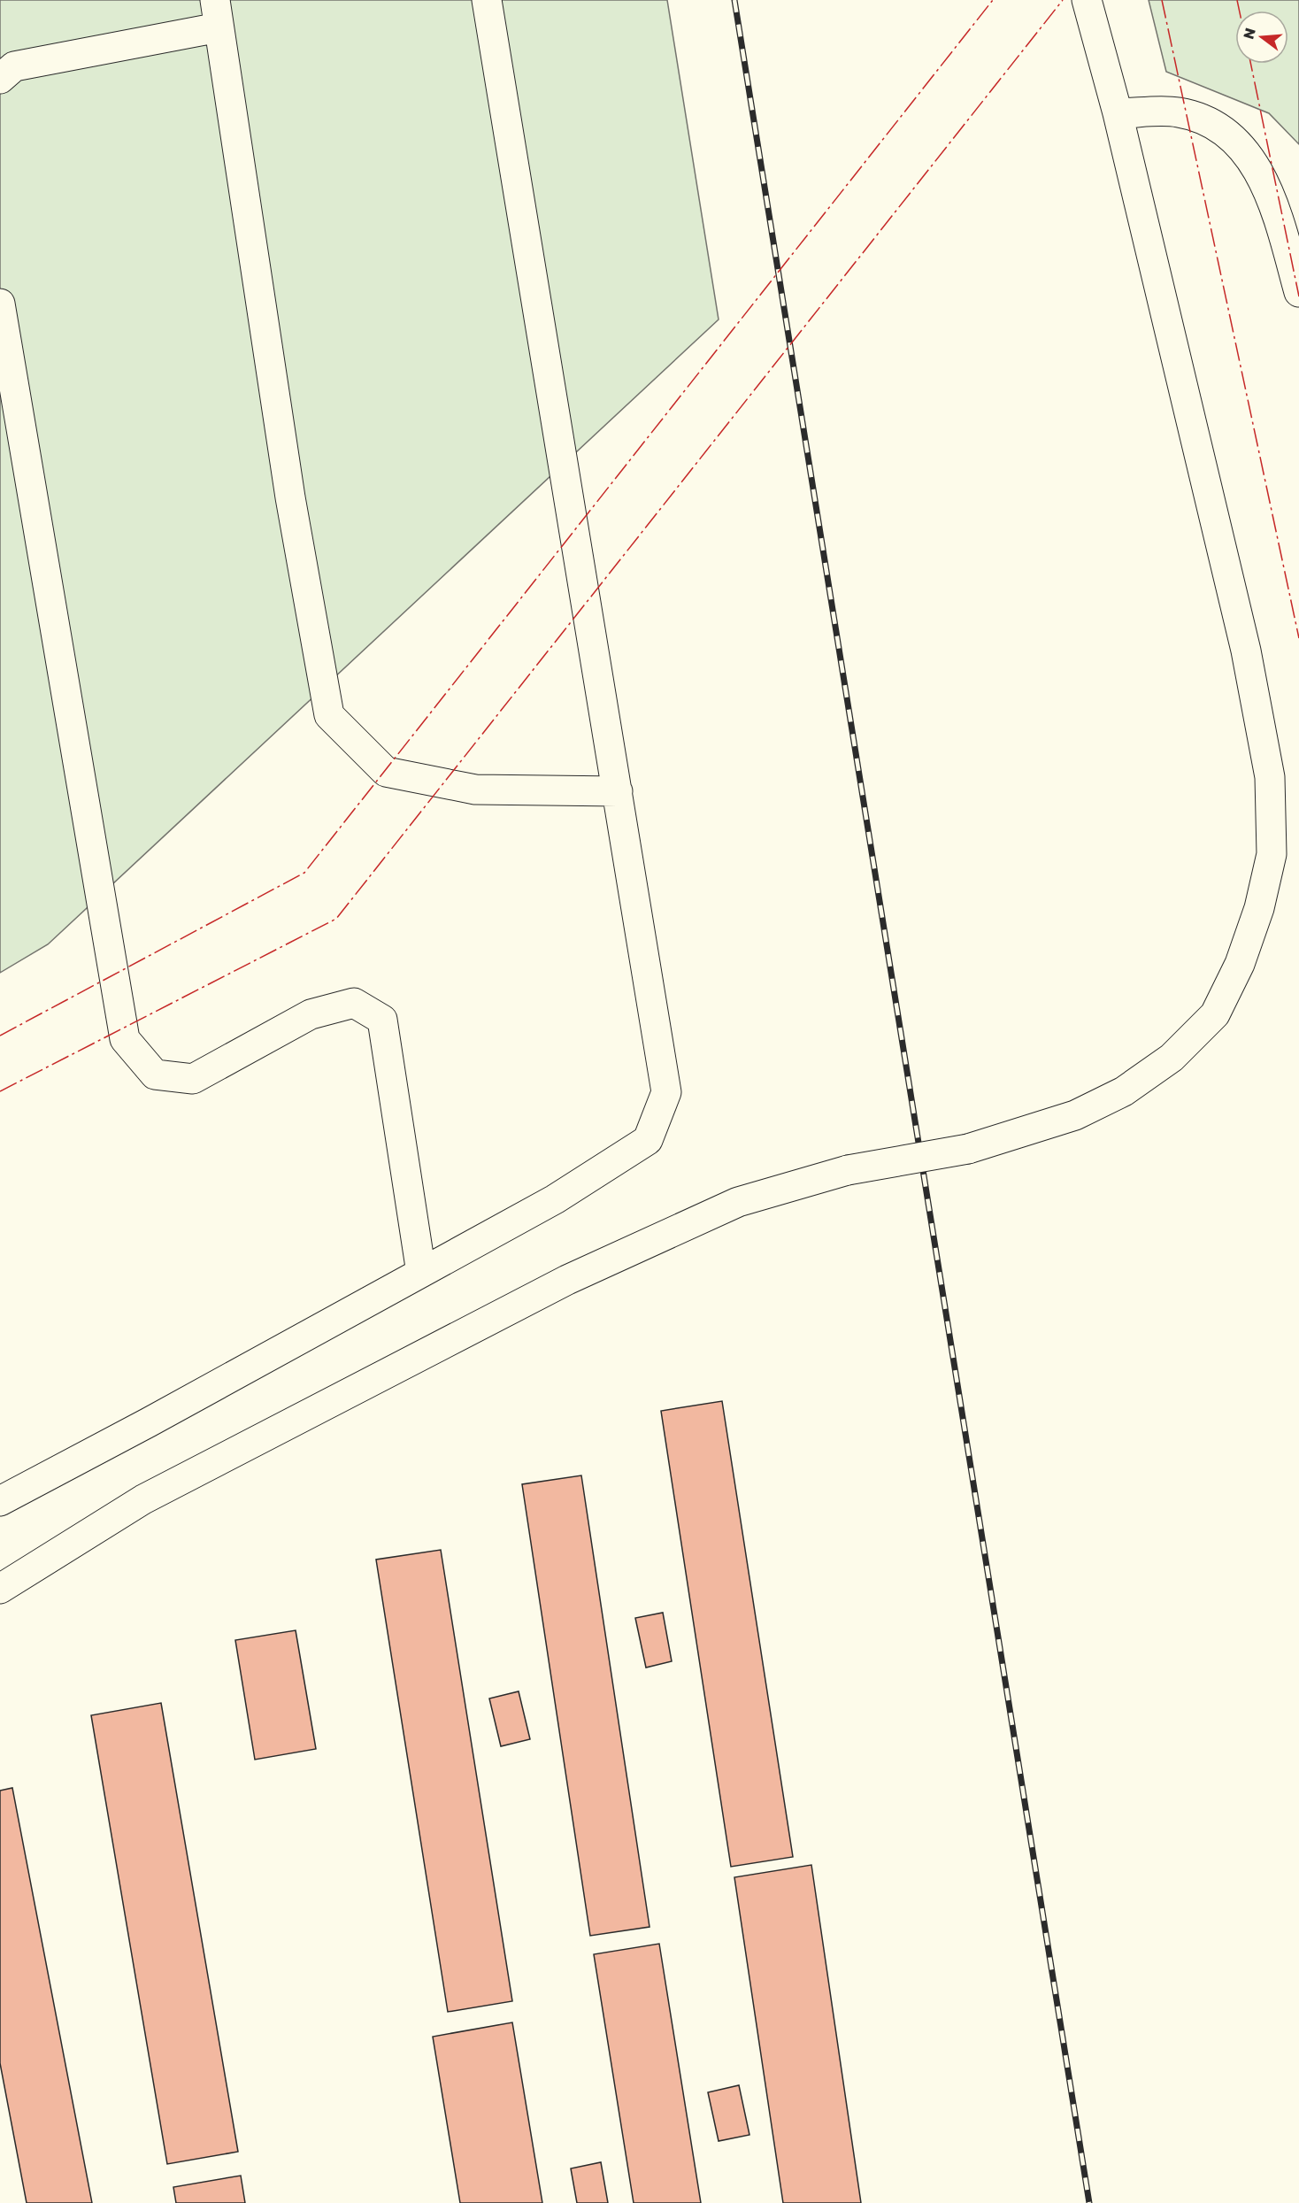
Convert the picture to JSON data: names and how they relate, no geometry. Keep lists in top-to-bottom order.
{
  "north": "left"
}
